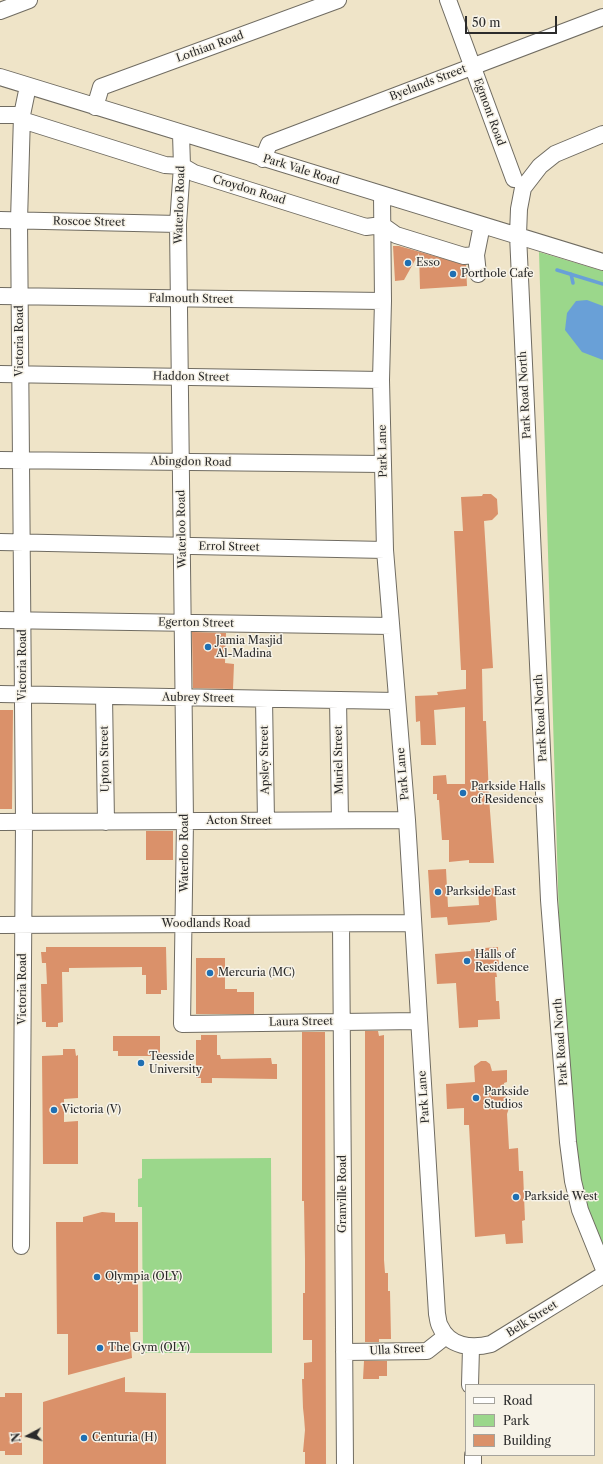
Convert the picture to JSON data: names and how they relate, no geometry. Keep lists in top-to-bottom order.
{
  "streets": {
    "street": [
      "Lothian Road",
      "Byelands Street",
      "Egmont Road",
      "Park Vale Road",
      "Croydon Road",
      "Waterloo Road",
      "Roscoe Street",
      "Falmouth Street",
      "Victoria Road",
      "Haddon Street",
      "Park Road North",
      "Park Lane",
      "Abingdon Road",
      "Errol Street",
      "Egerton Street",
      "Aubrey Street",
      "Upton Street",
      "Apsley Street",
      "Muriel Street",
      "Acton Street",
      "Woodlands Road",
      "Laura Street",
      "Granville Road",
      "Belk Street",
      "Ulla Street"
    ]
  },
  "crossings": [
    ["Lothian Road", "Park Vale Road"],
    ["Byelands Street", "Egmont Road"],
    ["Byelands Street", "Park Vale Road"],
    ["Park Vale Road", "Waterloo Road"],
    ["Park Vale Road", "Victoria Road"],
    ["Park Vale Road", "Park Road North"],
    ["Park Vale Road", "Park Lane"],
    ["Croydon Road", "Waterloo Road"],
    ["Croydon Road", "Victoria Road"],
    ["Croydon Road", "Park Lane"],
    ["Waterloo Road", "Roscoe Street"],
    ["Waterloo Road", "Falmouth Street"],
    ["Waterloo Road", "Haddon Street"],
    ["Waterloo Road", "Abingdon Road"],
    ["Waterloo Road", "Errol Street"],
    ["Waterloo Road", "Egerton Street"],
    ["Waterloo Road", "Aubrey Street"],
    ["Waterloo Road", "Acton Street"],
    ["Waterloo Road", "Woodlands Road"],
    ["Waterloo Road", "Laura Street"],
    ["Roscoe Street", "Victoria Road"],
    ["Falmouth Street", "Victoria Road"],
    ["Falmouth Street", "Park Lane"],
    ["Victoria Road", "Haddon Street"],
    ["Victoria Road", "Abingdon Road"],
    ["Victoria Road", "Errol Street"],
    ["Victoria Road", "Egerton Street"],
    ["Victoria Road", "Aubrey Street"],
    ["Victoria Road", "Acton Street"],
    ["Victoria Road", "Woodlands Road"],
    ["Haddon Street", "Park Lane"],
    ["Park Lane", "Abingdon Road"],
    ["Park Lane", "Errol Street"],
    ["Park Lane", "Egerton Street"],
    ["Park Lane", "Aubrey Street"],
    ["Park Lane", "Acton Street"],
    ["Park Lane", "Woodlands Road"],
    ["Park Lane", "Laura Street"],
    ["Park Lane", "Belk Street"],
    ["Park Lane", "Ulla Street"],
    ["Aubrey Street", "Upton Street"],
    ["Aubrey Street", "Apsley Street"],
    ["Aubrey Street", "Muriel Street"],
    ["Upton Street", "Acton Street"],
    ["Apsley Street", "Acton Street"],
    ["Muriel Street", "Acton Street"],
    ["Woodlands Road", "Granville Road"],
    ["Laura Street", "Granville Road"],
    ["Granville Road", "Ulla Street"],
    ["Belk Street", "Ulla Street"]
  ],
  "places": [
    "Esso",
    "Porthole Cafe",
    "Jamia Masjid Al-Madina",
    "Parkside Halls of Residences",
    "Parkside East",
    "Halls of Residence",
    "Mercuria (MC)",
    "Teesside University",
    "Parkside Studios",
    "Victoria (V)",
    "Parkside West",
    "Olympia (OLY)",
    "The Gym (OLY)",
    "Centuria (H)"
  ],
  "legend": ["Road", "Park", "Building"],
  "scale_bar": "50 m",
  "north": "left"
}
